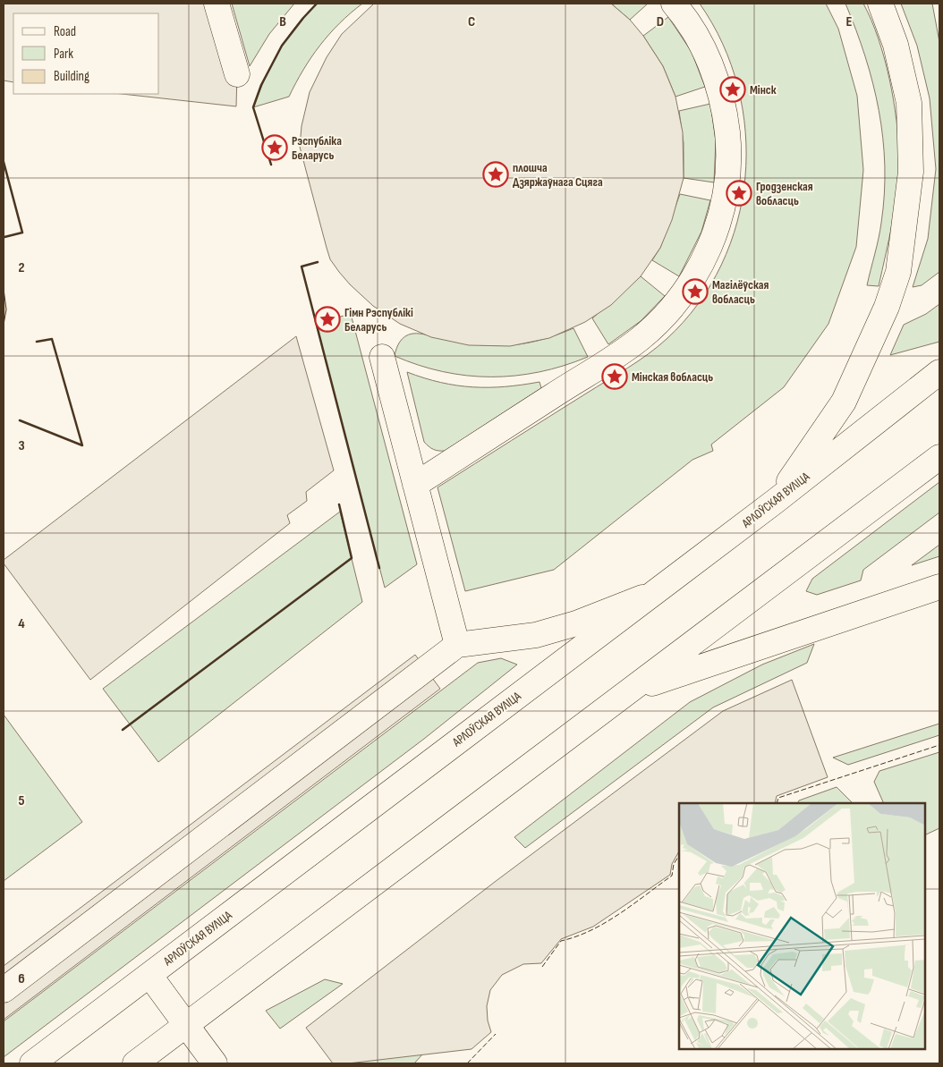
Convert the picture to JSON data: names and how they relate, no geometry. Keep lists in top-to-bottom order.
{
  "streets": {
    "main road": ["АРЛОЎСКАЯ ВУЛІЦА"]
  },
  "places": {
    "place": [
      "Мінск",
      "Рэспубліка Беларусь",
      "плошча Дзяржаўнага Сцяга",
      "Гродзенская вобласць",
      "Магілёўская вобласць",
      "Гімн Рэспублікі Беларусь",
      "Мінская вобласць"
    ]
  },
  "legend": ["Road", "Park", "Building"],
  "grid": {
    "columns": [
      "B",
      "C",
      "D",
      "E"
    ],
    "rows": [
      "2",
      "3",
      "4",
      "5",
      "6"
    ]
  }
}
